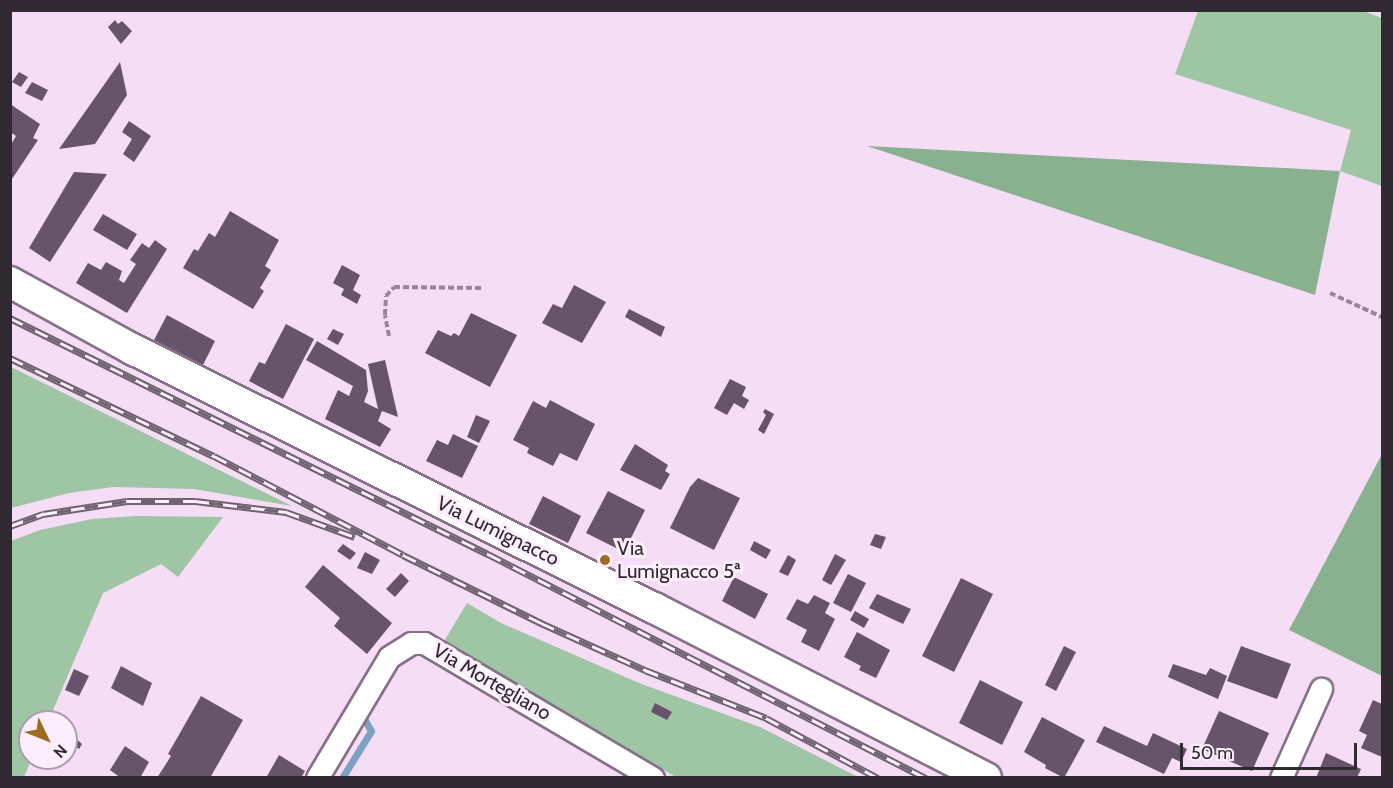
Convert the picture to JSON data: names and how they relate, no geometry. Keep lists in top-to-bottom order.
{
  "streets": {
    "main road": ["Via Lumignacco"],
    "street": ["Via Mortegliano"]
  },
  "places": ["Via Lumignacco 5ª"],
  "scale_bar": "50 m",
  "north": "bottom right"
}
